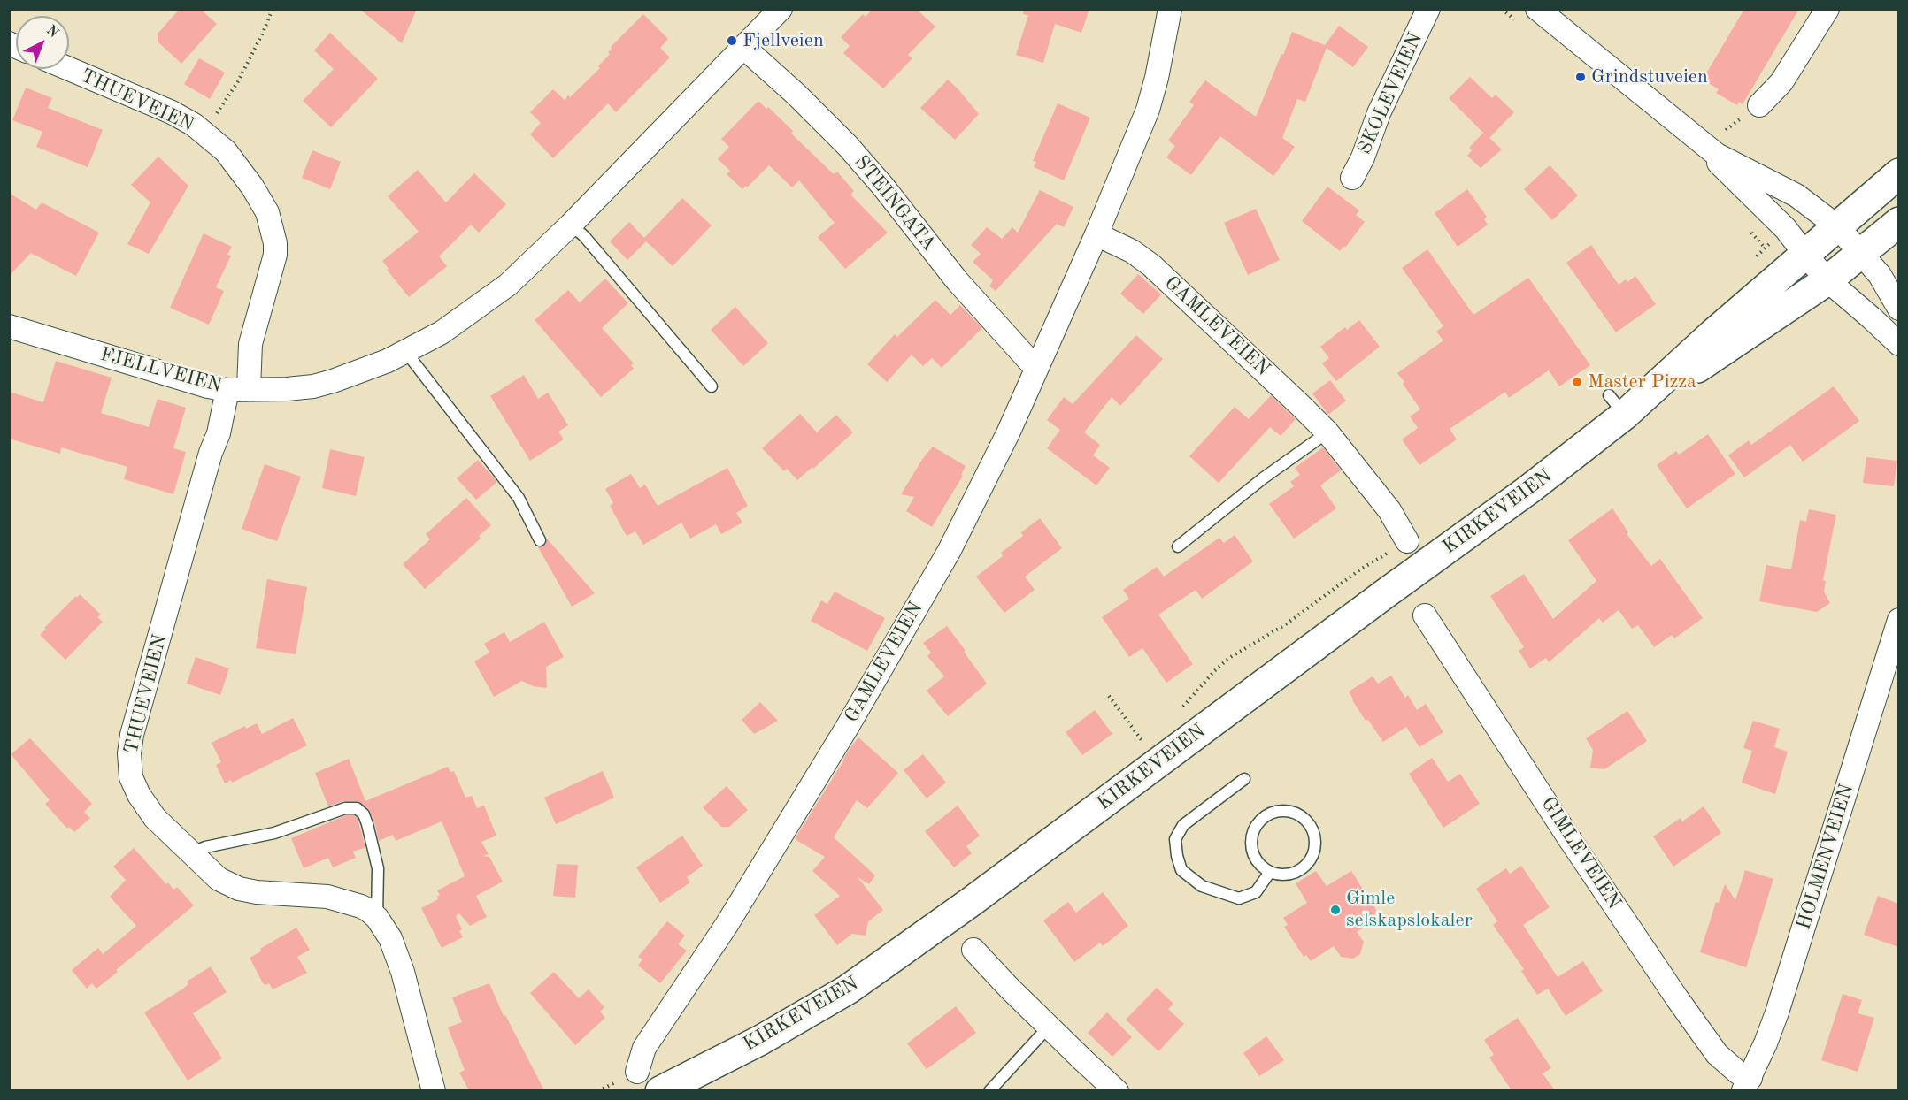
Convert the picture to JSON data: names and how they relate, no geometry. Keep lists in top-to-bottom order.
{
  "streets": {
    "main road": ["KIRKEVEIEN"],
    "street": [
      "SKOLEVEIEN",
      "THUEVEIEN",
      "STEINGATA",
      "GAMLEVEIEN",
      "FJELLVEIEN",
      "GIMLEVEIEN",
      "HOLMENVEIEN"
    ]
  },
  "crossings": [
    ["THUEVEIEN", "FJELLVEIEN"],
    ["STEINGATA", "GAMLEVEIEN"],
    ["STEINGATA", "FJELLVEIEN"],
    ["GIMLEVEIEN", "HOLMENVEIEN"]
  ],
  "places": [
    "Fjellveien",
    "Grindstuveien",
    "Master Pizza",
    "Gimle selskapslokaler"
  ],
  "north": "top right"
}
